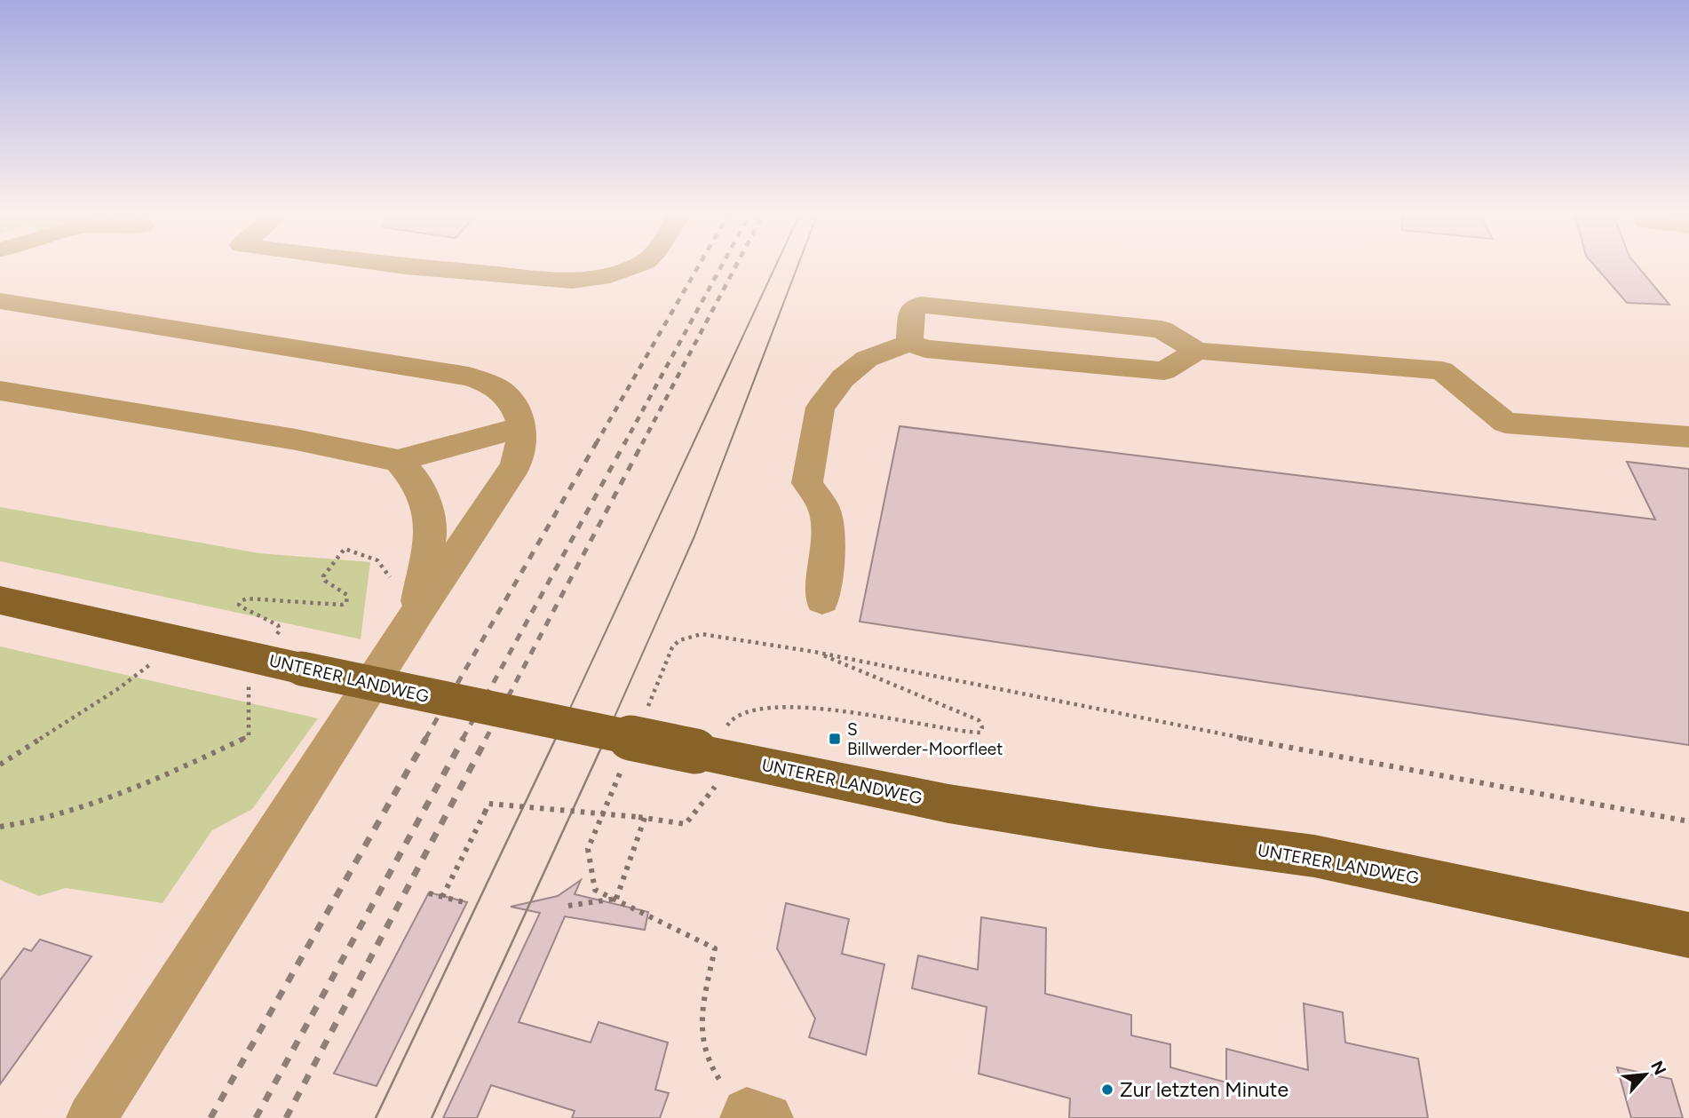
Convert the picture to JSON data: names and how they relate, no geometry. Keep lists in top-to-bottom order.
{
  "streets": {
    "main road": ["UNTERER LANDWEG"]
  },
  "places": {
    "transit": ["S Billwerder-Moorfleet"],
    "other": ["Zur letzten Minute"]
  },
  "north": "top right"
}
